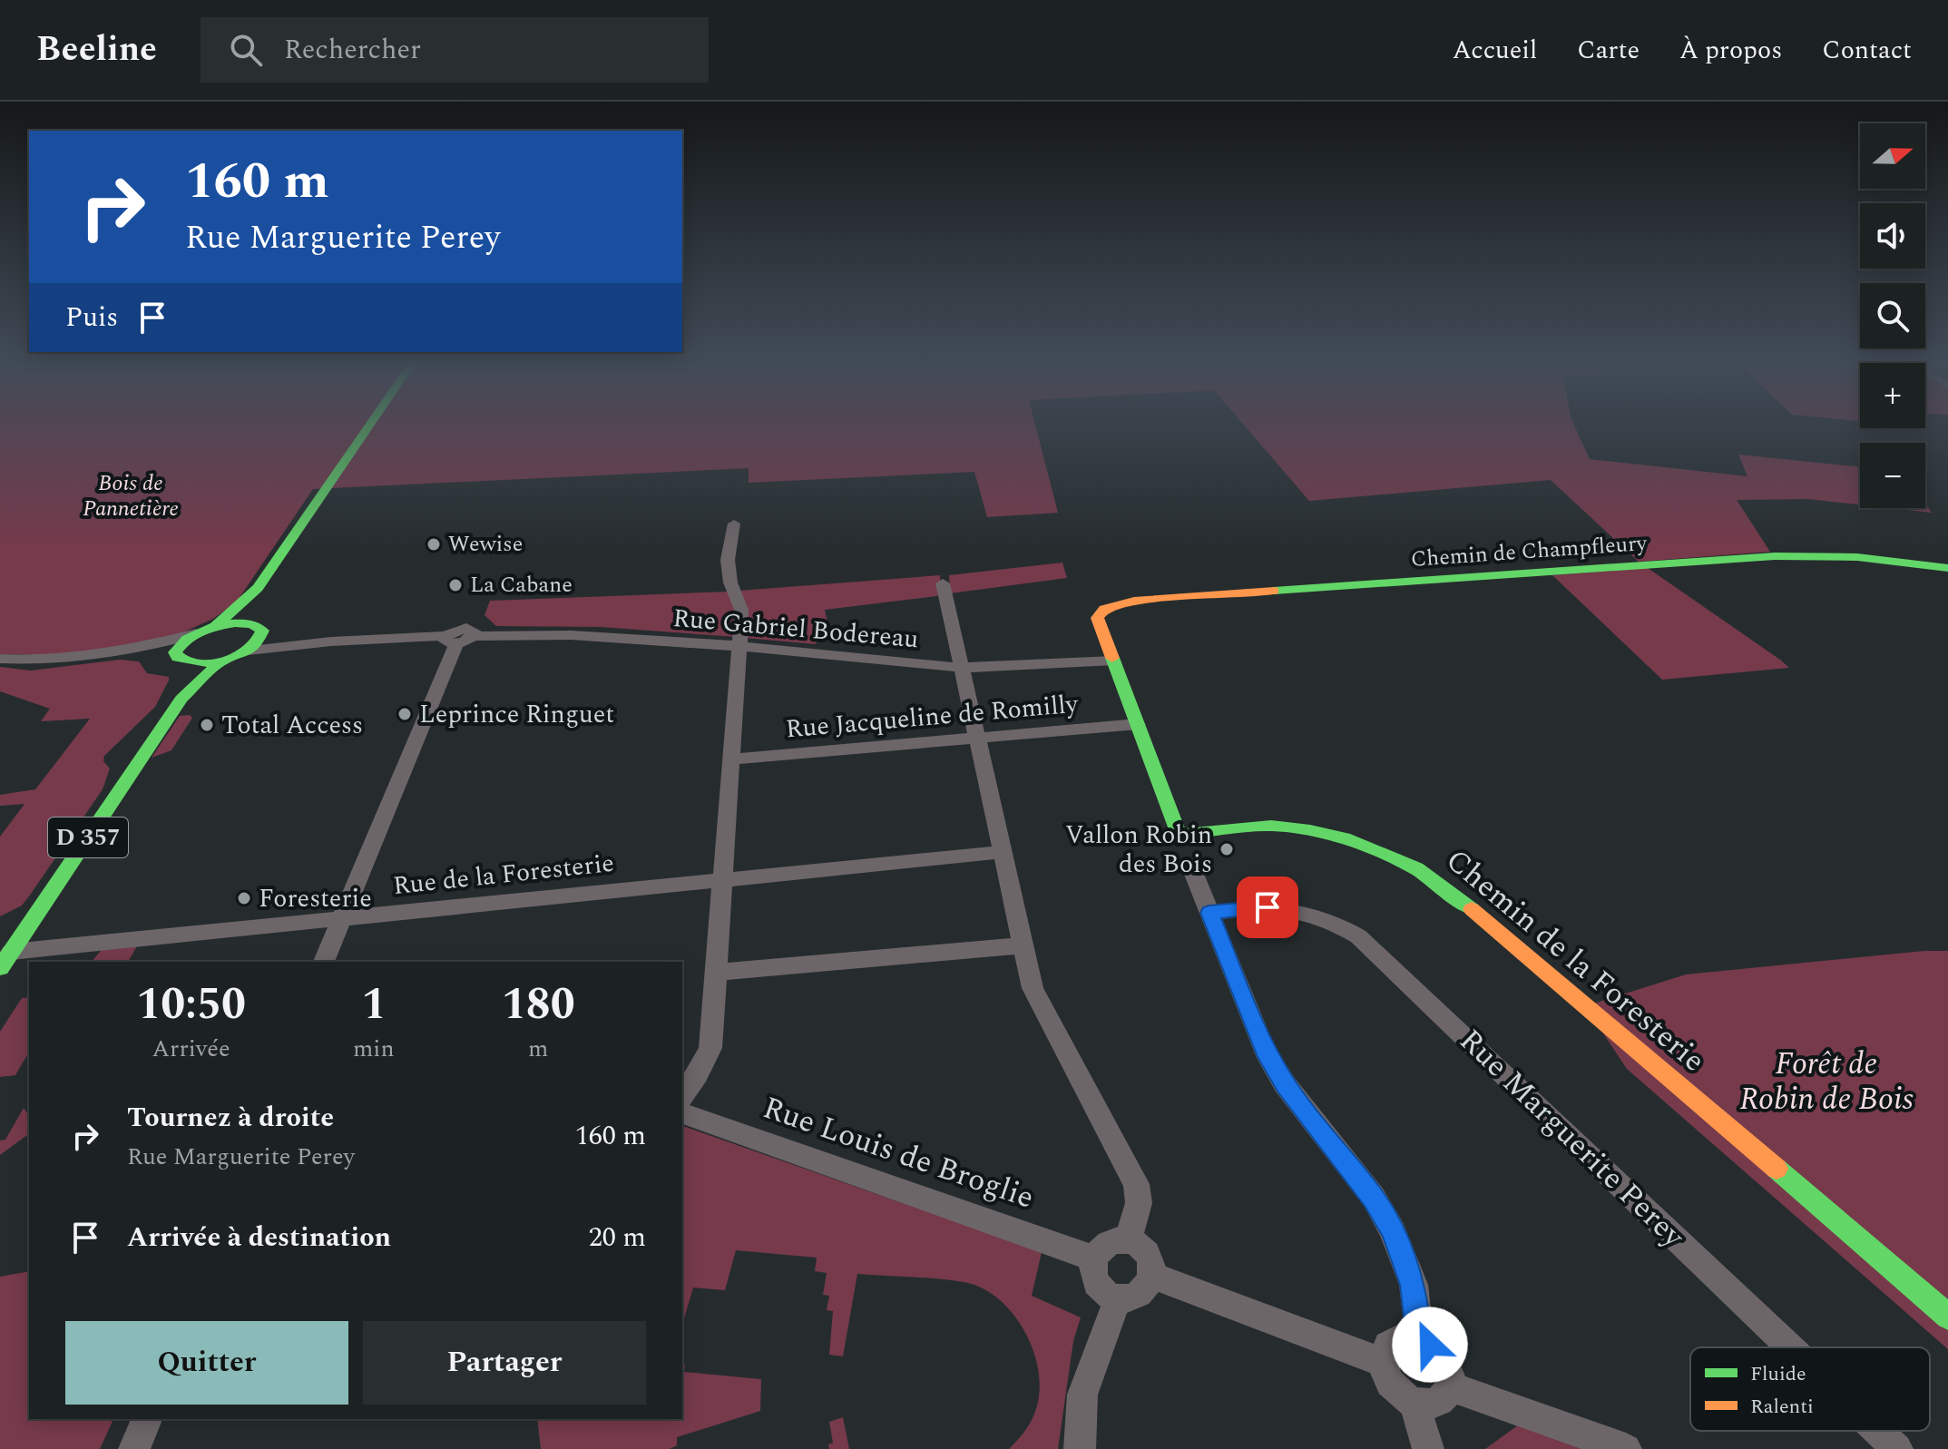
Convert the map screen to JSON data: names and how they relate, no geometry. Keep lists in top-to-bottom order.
{
  "streets": {
    "street": [
      "Chemin de Champfleury",
      "Rue Gabriel Bodereau",
      "Rue Jacqueline de Romilly",
      "D 357",
      "Rue de la Foresterie",
      "Chemin de la Foresterie",
      "Rue Marguerite Perey",
      "Rue Louis de Broglie"
    ]
  },
  "crossings": [
    ["Chemin de Champfleury", "Rue Gabriel Bodereau"],
    ["Rue Jacqueline de Romilly", "Chemin de la Foresterie"],
    ["D 357", "Rue de la Foresterie"]
  ],
  "parks": ["Bois de Pannetière", "Forêt de Robin de Bois"],
  "places": [
    "Wewise",
    "La Cabane",
    "Leprince Ringuet",
    "Total Access",
    "Vallon Robin des Bois",
    "Foresterie"
  ],
  "legend": ["Fluide", "Ralenti"],
  "north": "right",
  "page": {
    "header": "Beeline",
    "search": "Rechercher",
    "nav": [
      "Accueil",
      "Carte",
      "À propos",
      "Contact"
    ],
    "map_buttons": ["+", "−"],
    "turn": ["160 m", "Rue Marguerite Perey"],
    "then": "Puis",
    "eta": [
      "10:50",
      "Arrivée",
      "1",
      "min",
      "180",
      "m"
    ],
    "list": [
      {
        "name": "Tournez à droite",
        "note": "Rue Marguerite Perey",
        "value": "160 m"
      },
      {
        "name": "Arrivée à destination",
        "value": "20 m"
      }
    ],
    "buttons": ["Quitter", "Partager"]
  }
}
